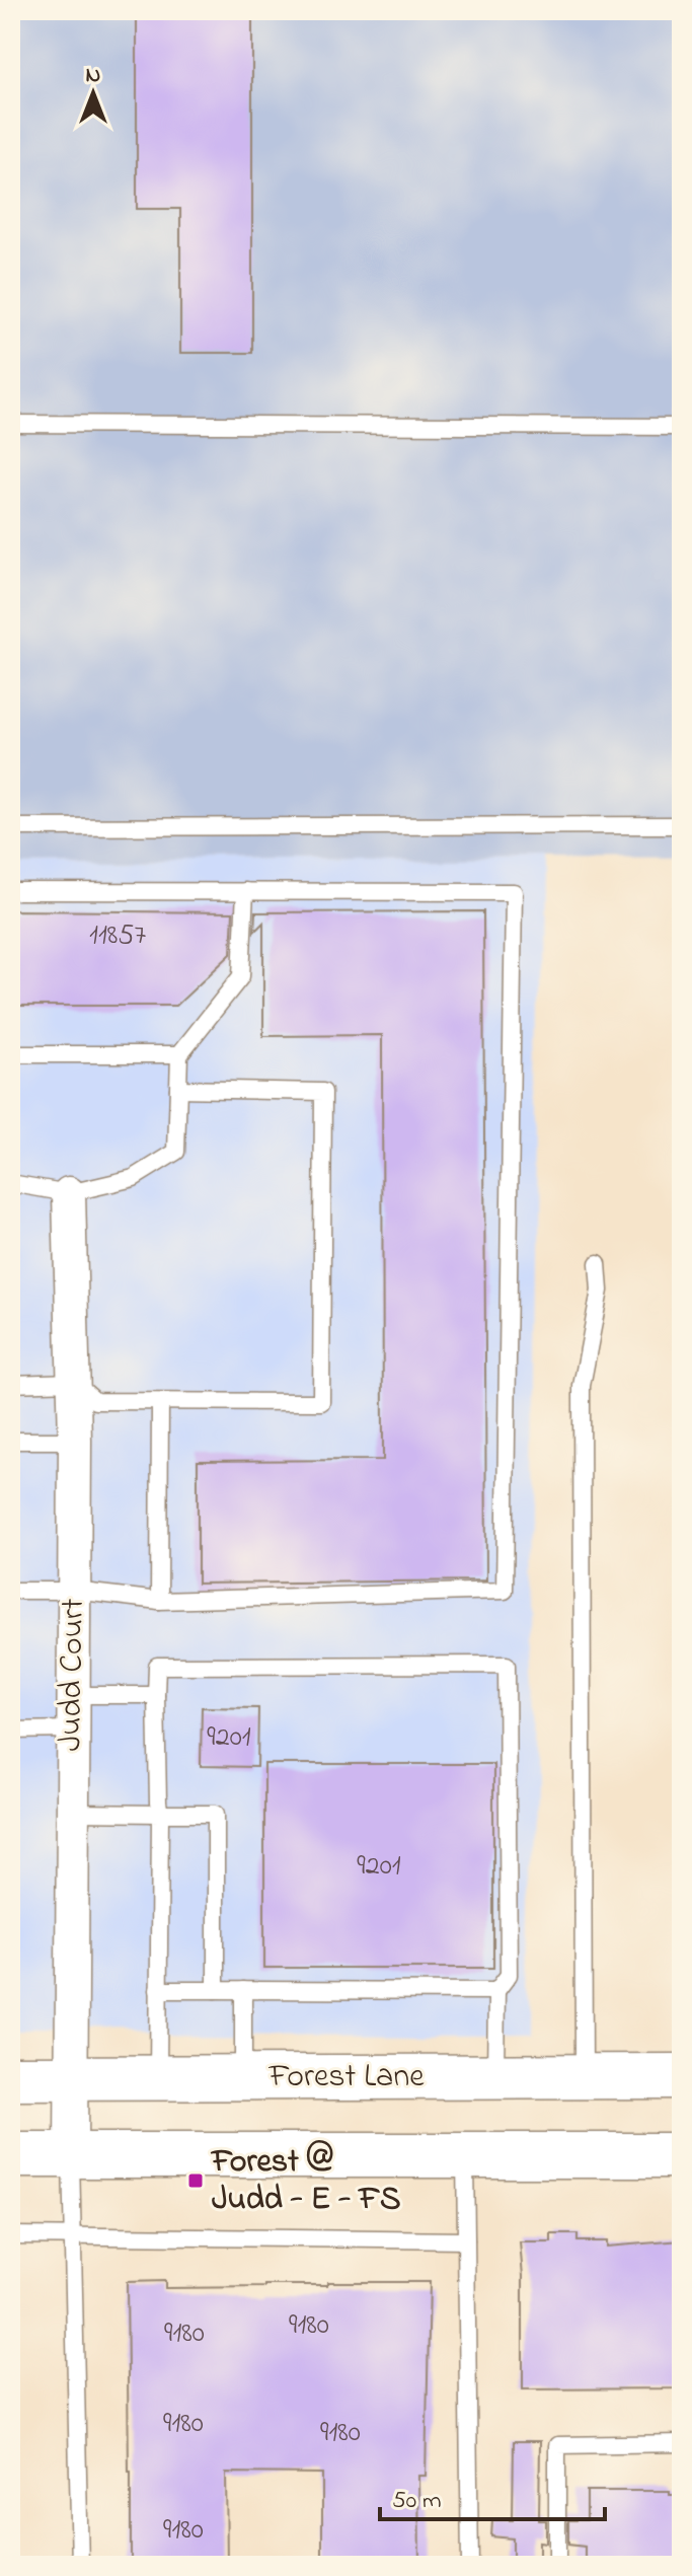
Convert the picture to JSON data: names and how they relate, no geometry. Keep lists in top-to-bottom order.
{
  "streets": {
    "main road": ["Forest Lane"],
    "street": ["Judd Court"]
  },
  "crossings": [
    ["Judd Court", "Forest Lane"]
  ],
  "places": {
    "transit": ["Forest @ Judd - E - FS"]
  },
  "house_numbers": [
    "11857",
    "9201",
    "9201",
    "9180",
    "9180",
    "9180",
    "9180",
    "9180"
  ],
  "scale_bar": "50 m",
  "north": "top"
}
